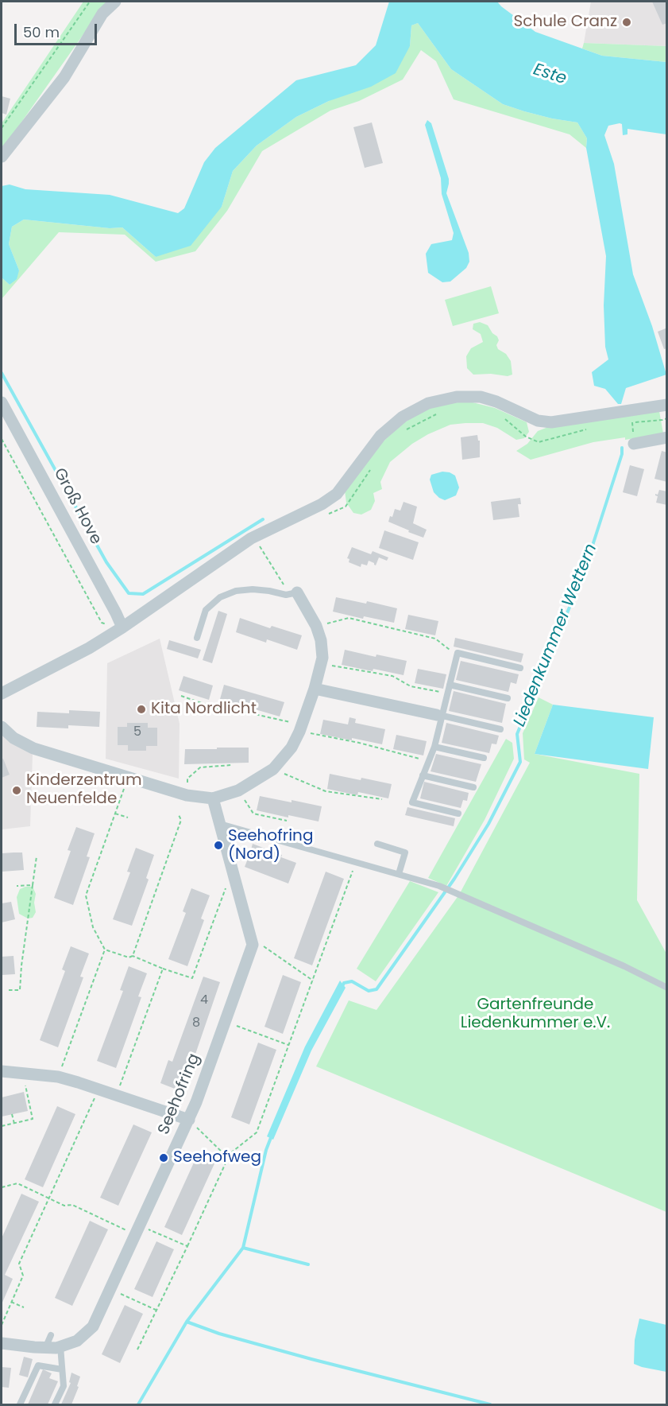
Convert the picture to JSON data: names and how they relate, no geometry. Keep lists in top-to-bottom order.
{
  "streets": {
    "street": ["Groß Hove", "Seehofring"]
  },
  "water": ["Este", "Liedenkummer Wettern"],
  "parks": ["Gartenfreunde Liedenkummer e.V."],
  "places": [
    "Schule Cranz",
    "Kita Nordlicht",
    "Kinderzentrum Neuenfelde",
    "Seehofring (Nord)",
    "Seehofweg"
  ],
  "house_numbers": ["5", "4", "8"],
  "scale_bar": "50 m"
}
